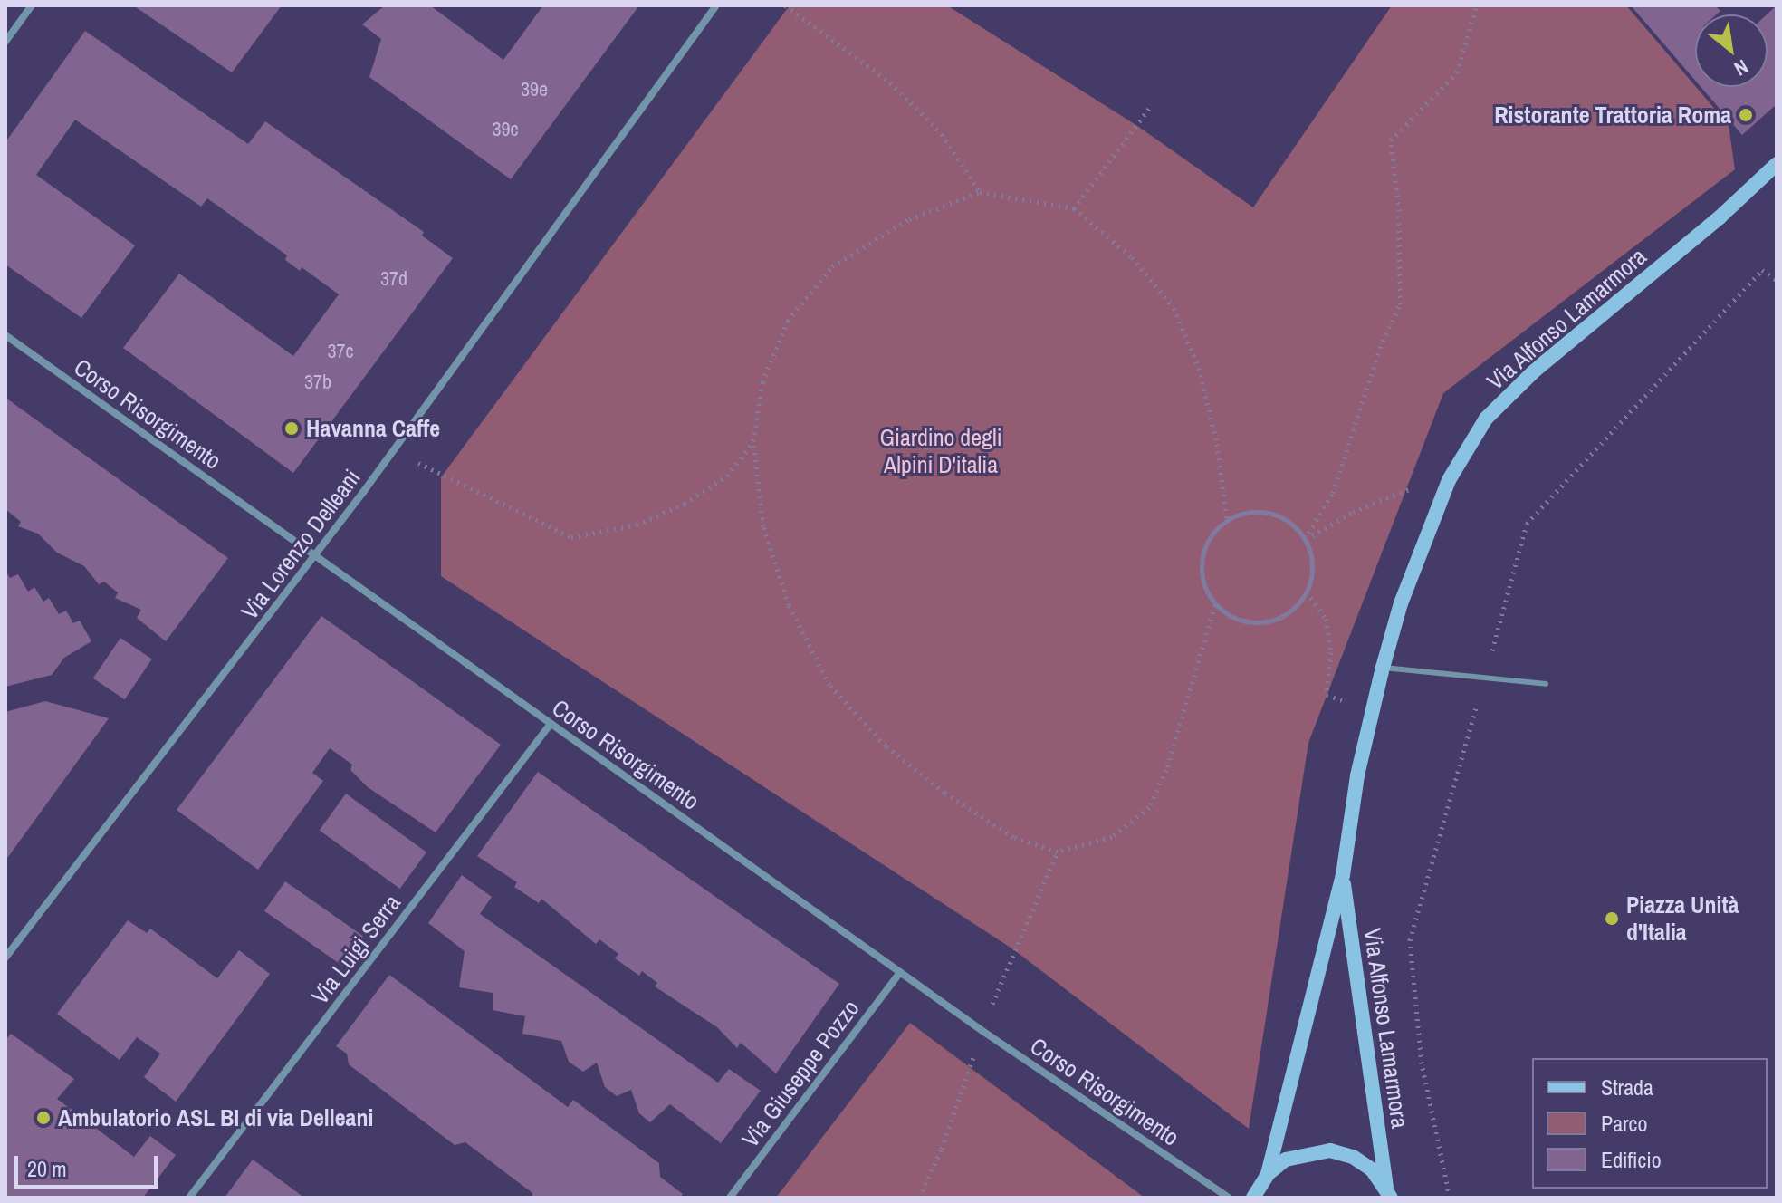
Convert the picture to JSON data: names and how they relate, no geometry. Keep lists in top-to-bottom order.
{
  "streets": {
    "main road": ["Via Alfonso Lamarmora"],
    "street": [
      "Corso Risorgimento",
      "Via Lorenzo Delleani",
      "Via Luigi Serra",
      "Via Giuseppe Pozzo"
    ]
  },
  "crossings": [
    ["Corso Risorgimento", "Via Lorenzo Delleani"],
    ["Corso Risorgimento", "Via Luigi Serra"],
    ["Corso Risorgimento", "Via Giuseppe Pozzo"]
  ],
  "parks": ["Giardino degli Alpini D'italia"],
  "places": [
    "Ristorante Trattoria Roma",
    "Havanna Caffe",
    "Piazza Unità d'Italia",
    "Ambulatorio ASL BI di via Delleani"
  ],
  "house_numbers": [
    "39e",
    "39c",
    "37d",
    "37c",
    "37b"
  ],
  "legend": ["Strada", "Parco", "Edificio"],
  "scale_bar": "20 m",
  "north": "bottom right"
}
